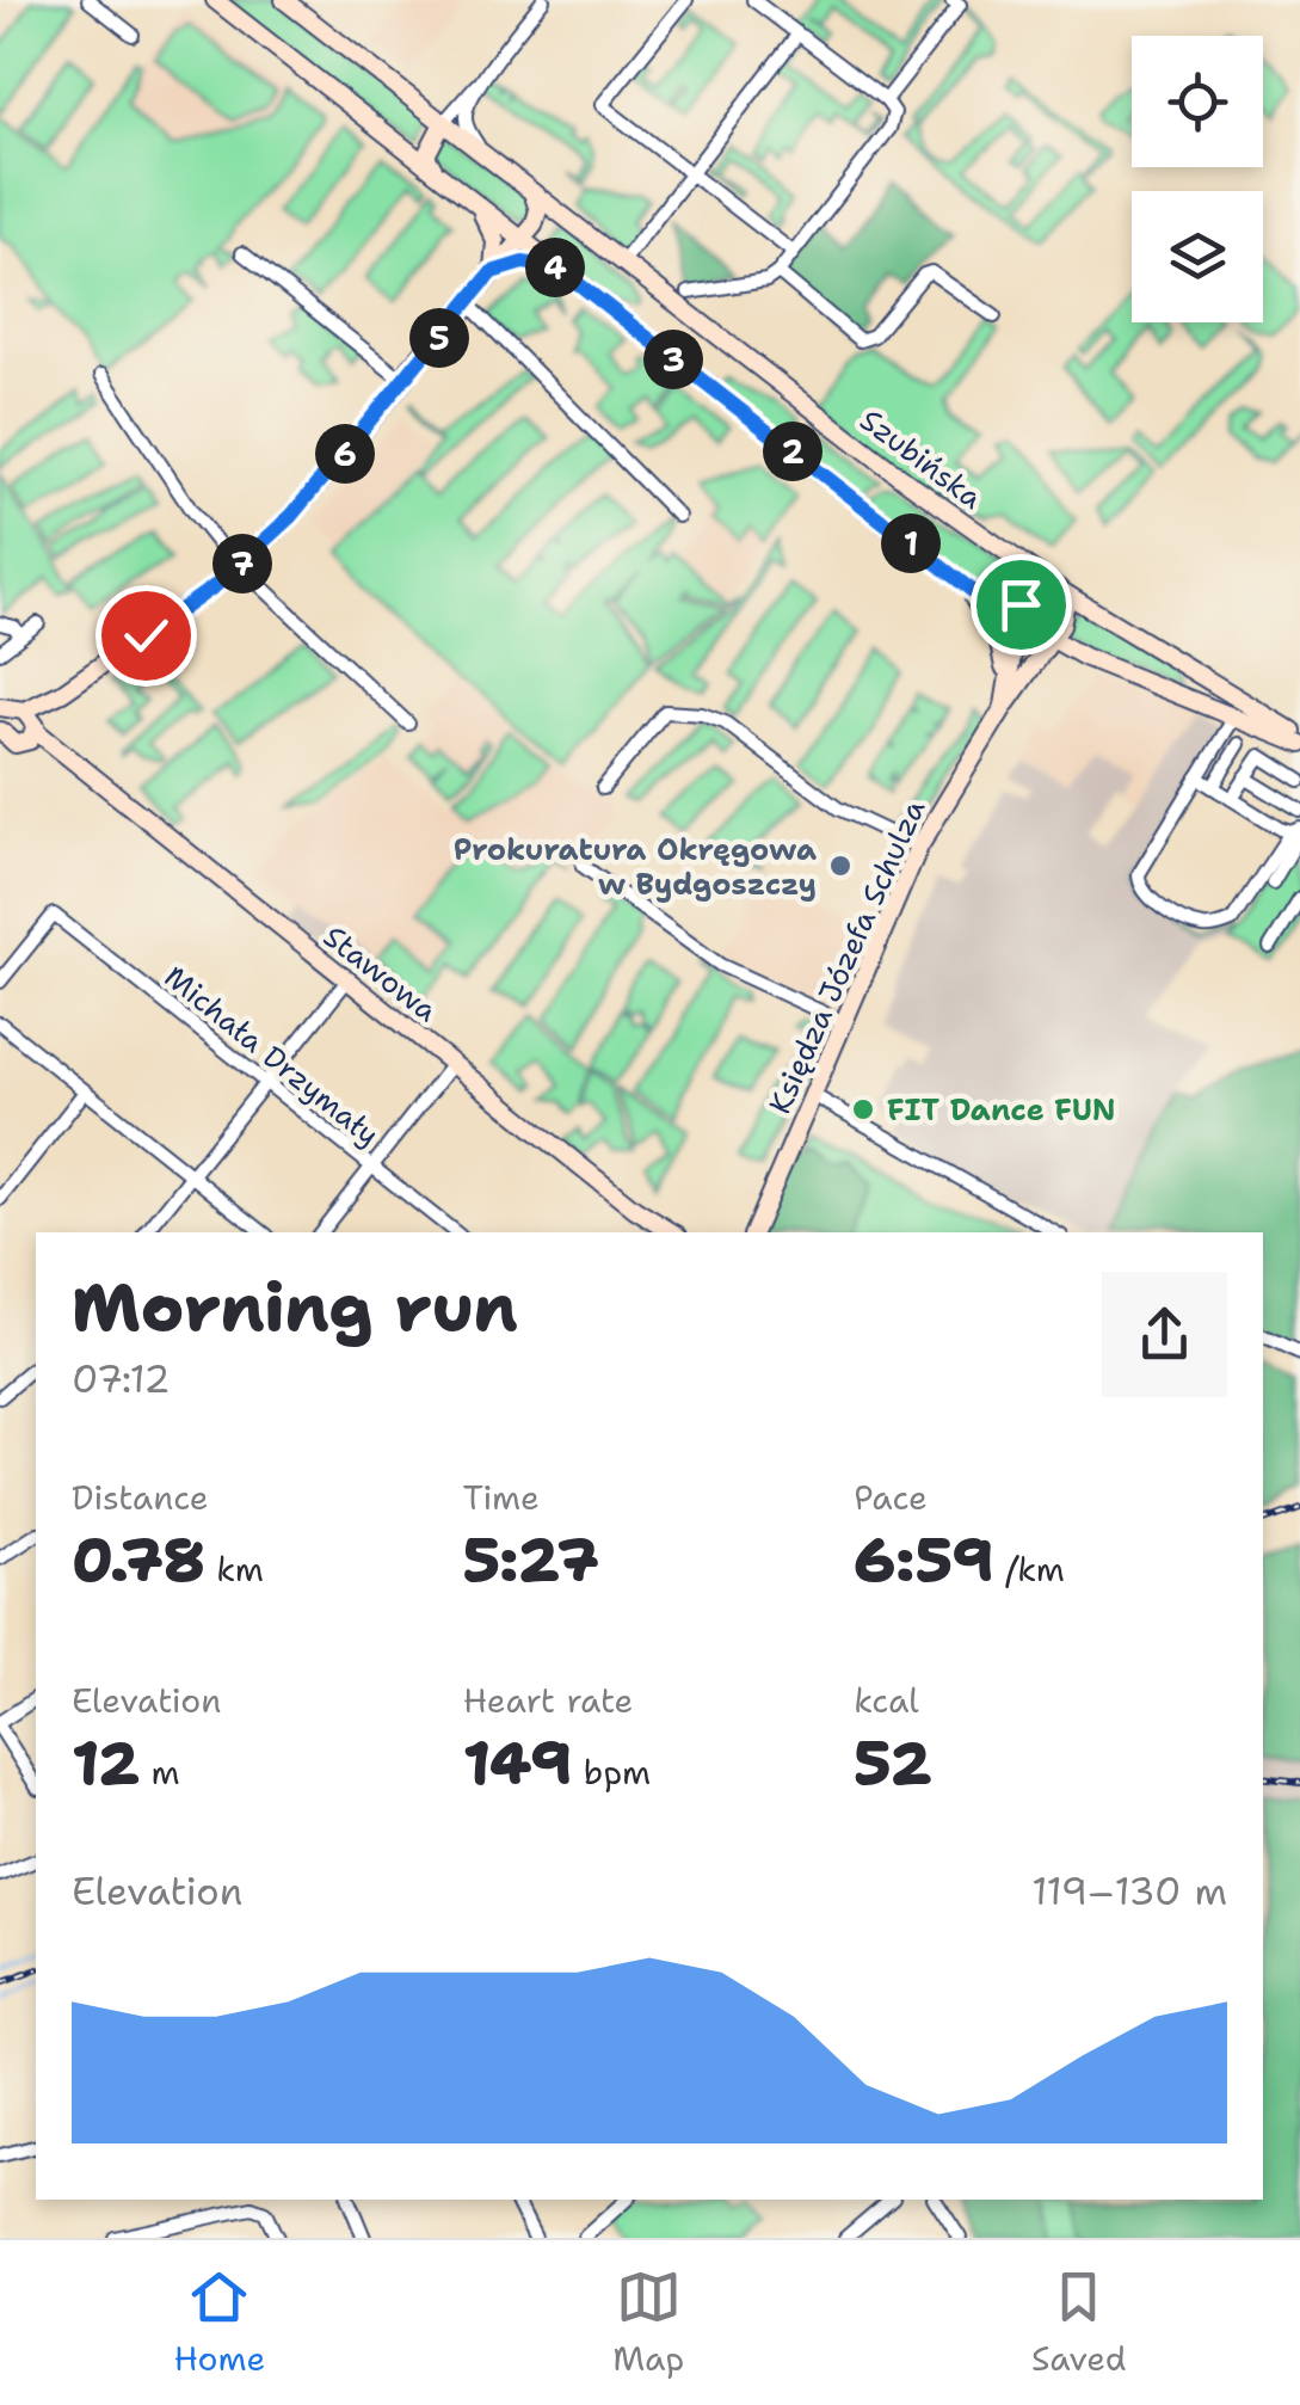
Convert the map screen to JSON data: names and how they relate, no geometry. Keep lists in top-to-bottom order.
{
  "streets": {
    "street": [
      "Szubińska",
      "Księdza Józefa Schulza",
      "Stawowa",
      "Michała Drzymały"
    ]
  },
  "crossings": [
    ["Szubińska", "Księdza Józefa Schulza"]
  ],
  "places": ["Prokuratura Okręgowa w Bydgoszczy", "FIT Dance FUN"],
  "page": {
    "pins": [
      "4",
      "5",
      "3",
      "2",
      "6",
      "1",
      "7"
    ],
    "heading": ["Morning run", "07:12"],
    "stats": [
      ["Distance", "0.78 km"],
      ["Time", "5:27"],
      ["Pace", "6:59 /km"],
      ["Elevation", "12 m"],
      ["Heart rate", "149 bpm"],
      ["kcal", "52"]
    ],
    "chart": ["Elevation", "119–130 m"],
    "tabs": ["Home", "Map", "Saved"]
  }
}
